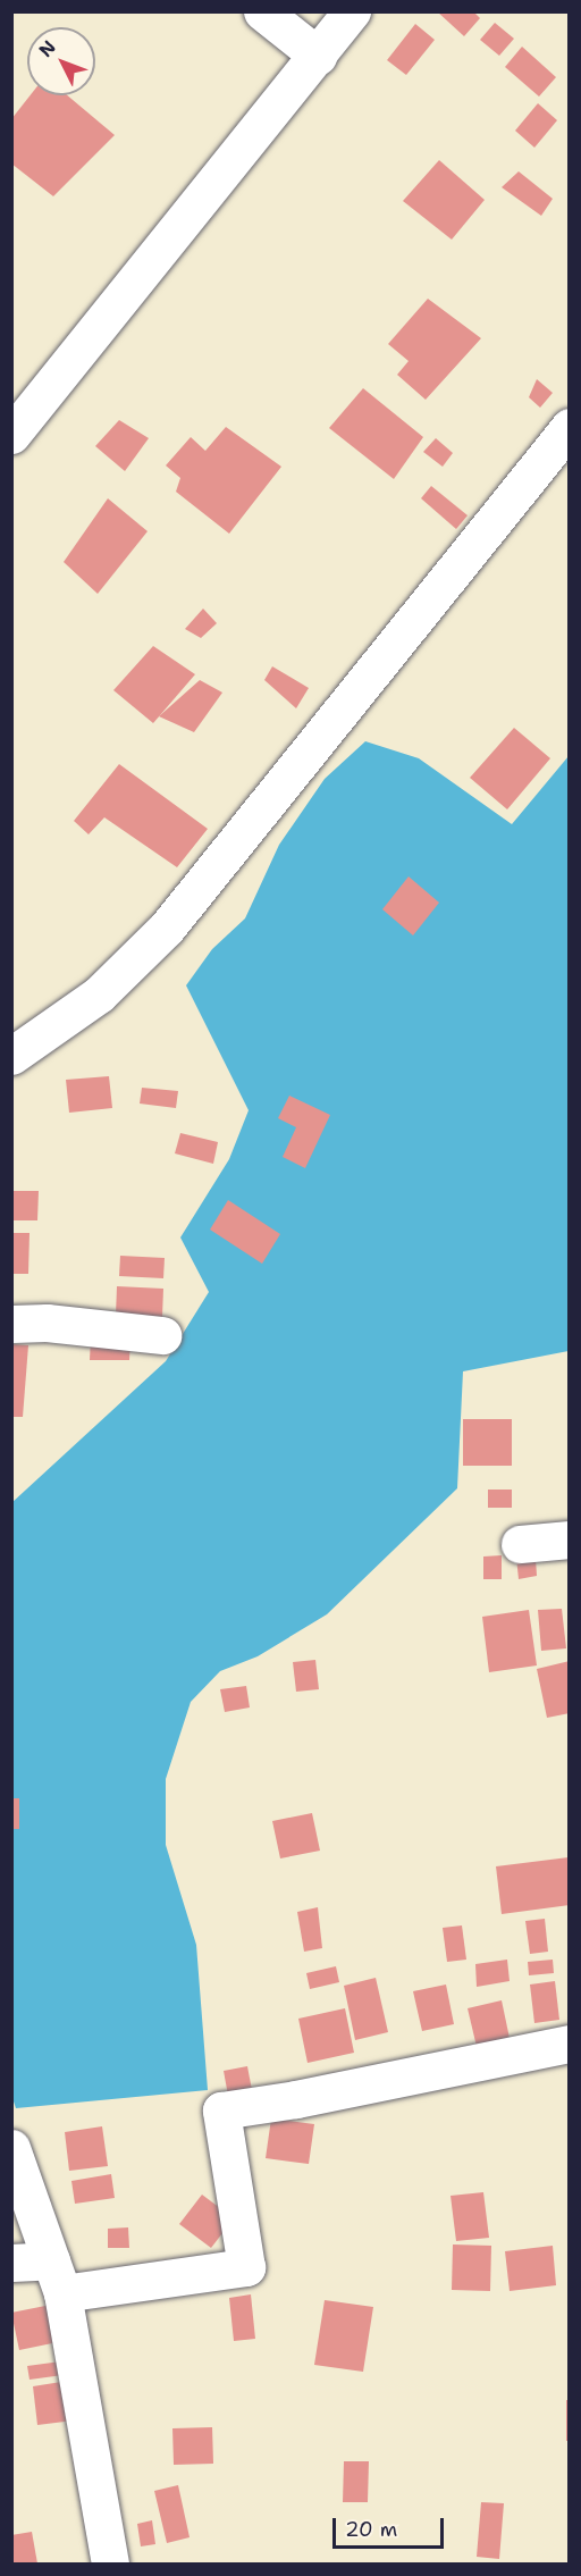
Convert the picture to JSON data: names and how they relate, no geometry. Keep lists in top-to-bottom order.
{
  "scale_bar": "20 m",
  "north": "top left"
}
